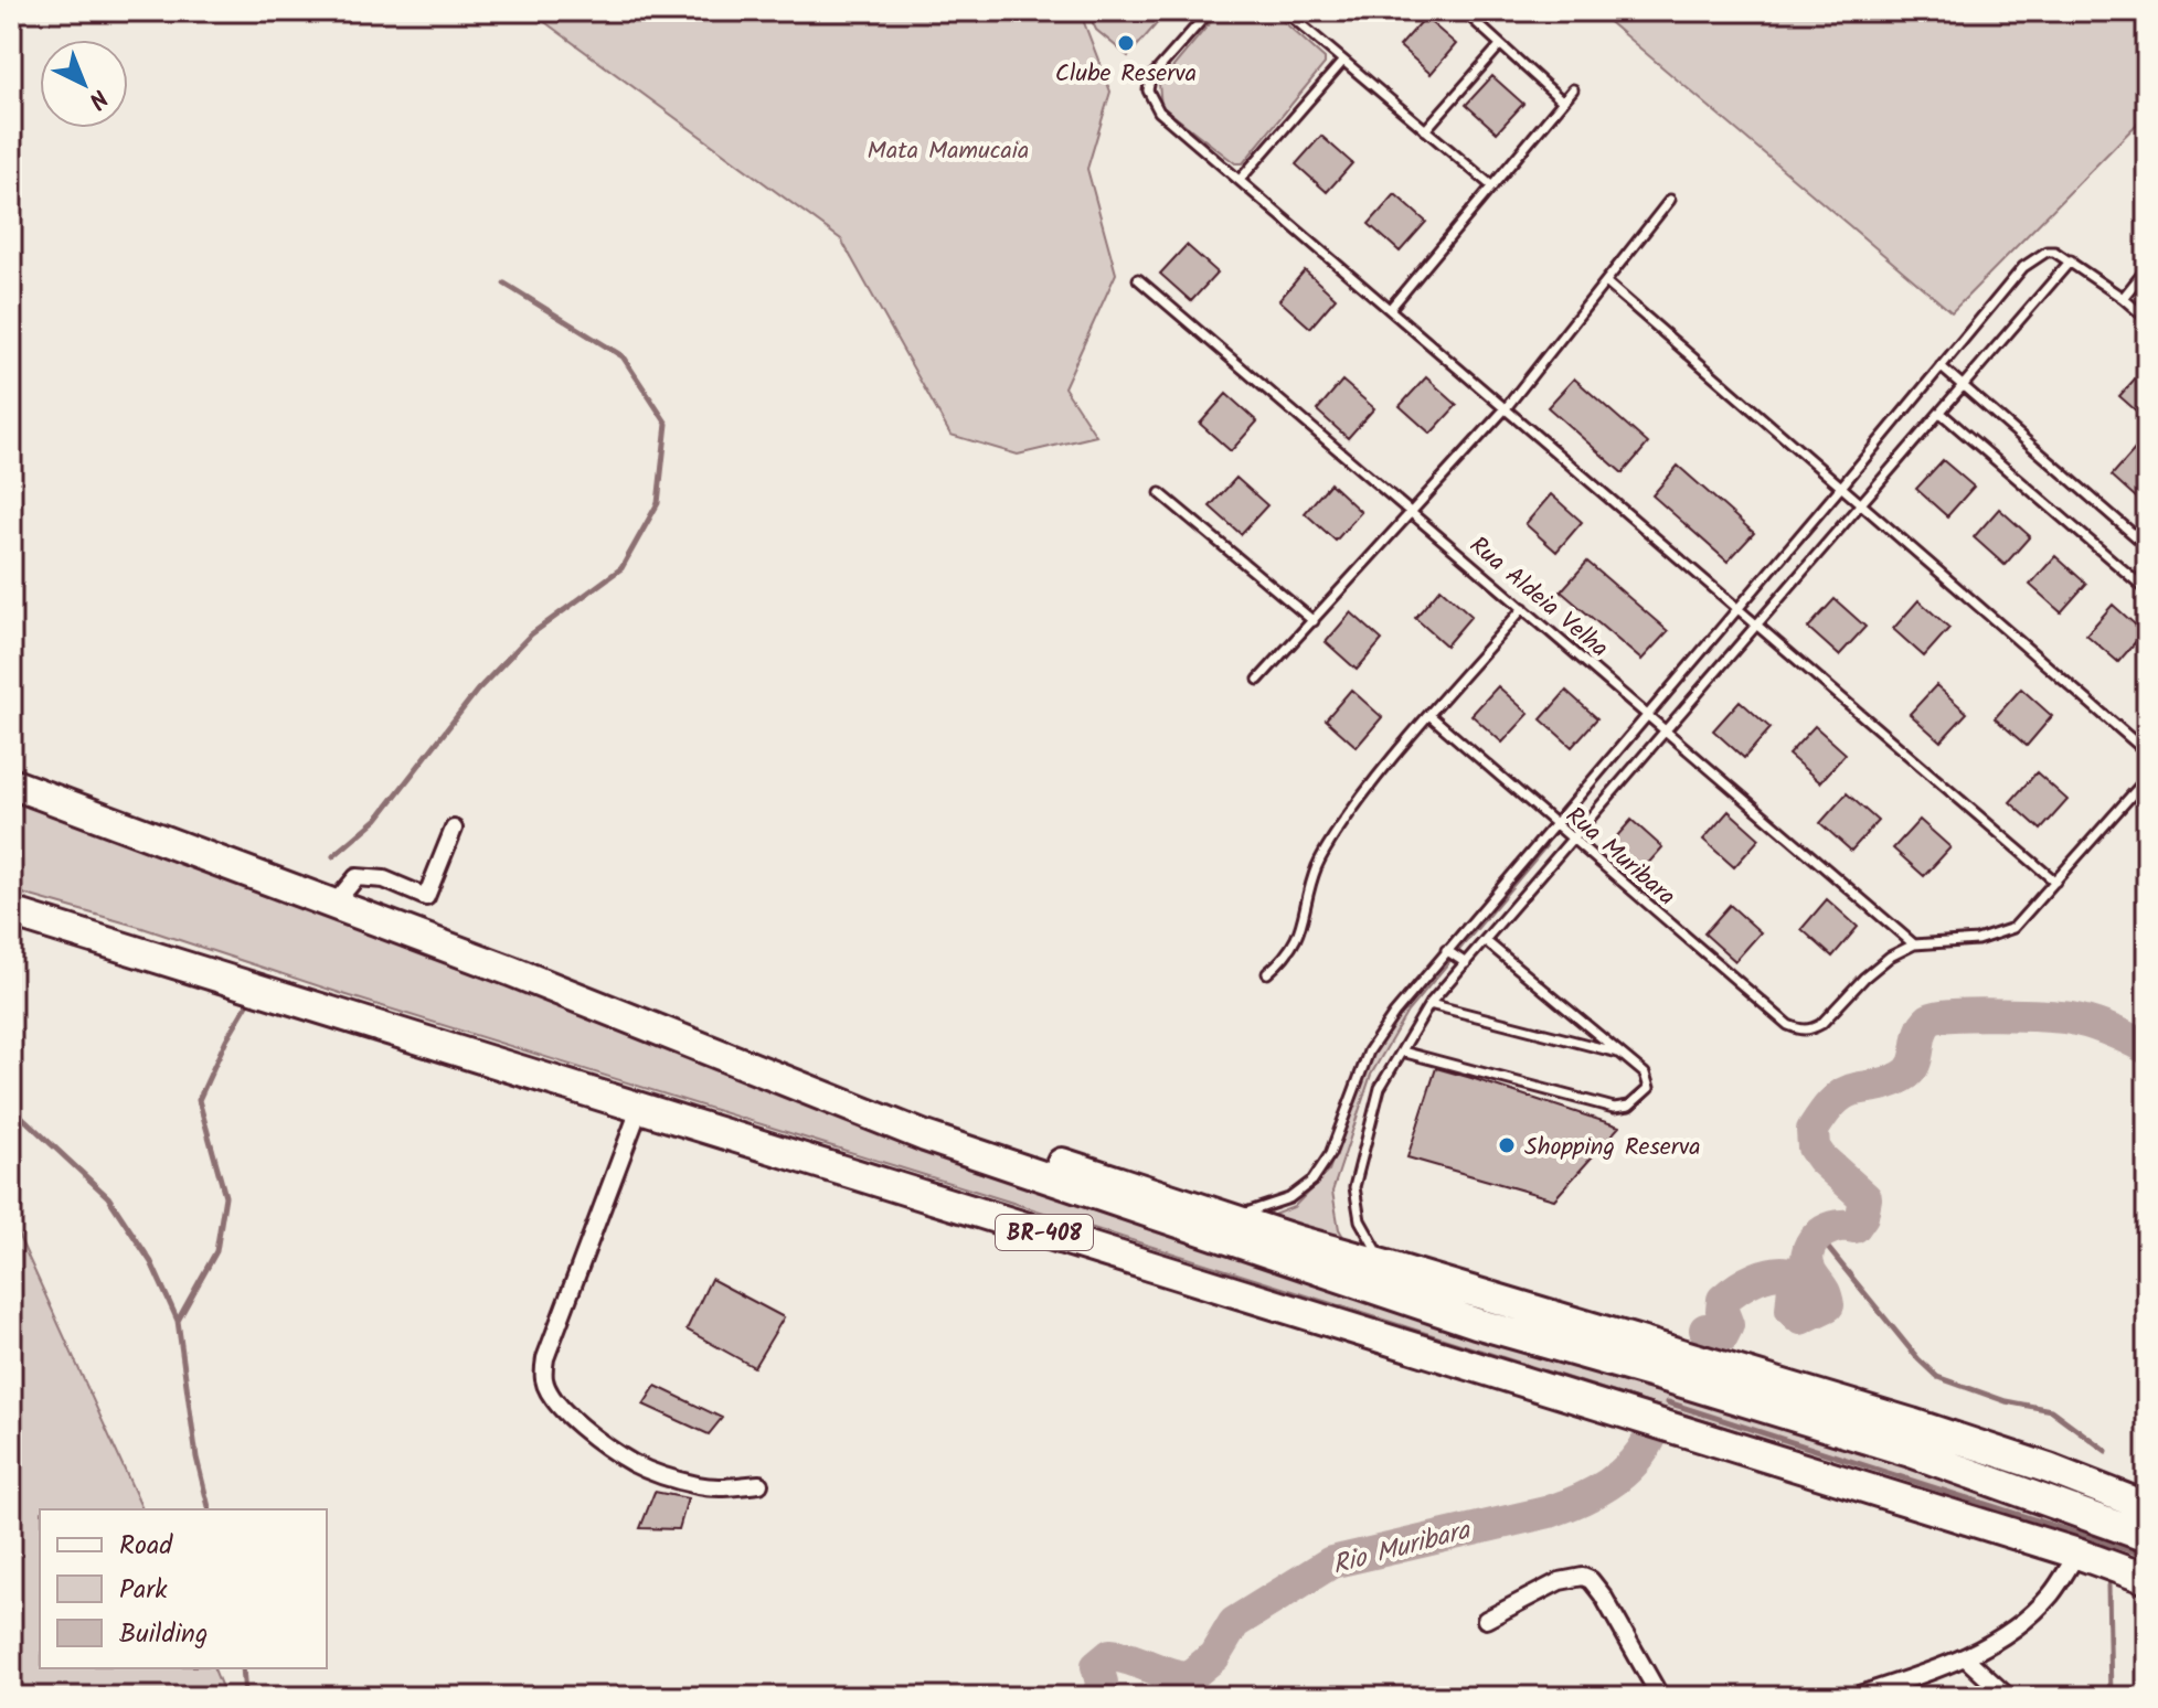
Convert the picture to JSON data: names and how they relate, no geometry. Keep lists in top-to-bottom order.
{
  "streets": {
    "highway": ["BR-408"],
    "lane": ["Rua Aldeia Velha", "Rua Muribara"]
  },
  "crossings": [
    ["Rua Aldeia Velha", "Rua Muribara"]
  ],
  "water": ["Rio Muribara"],
  "parks": ["Mata Mamucaia"],
  "places": ["Clube Reserva", "Shopping Reserva"],
  "legend": ["Road", "Park", "Building"],
  "north": "bottom right"
}
